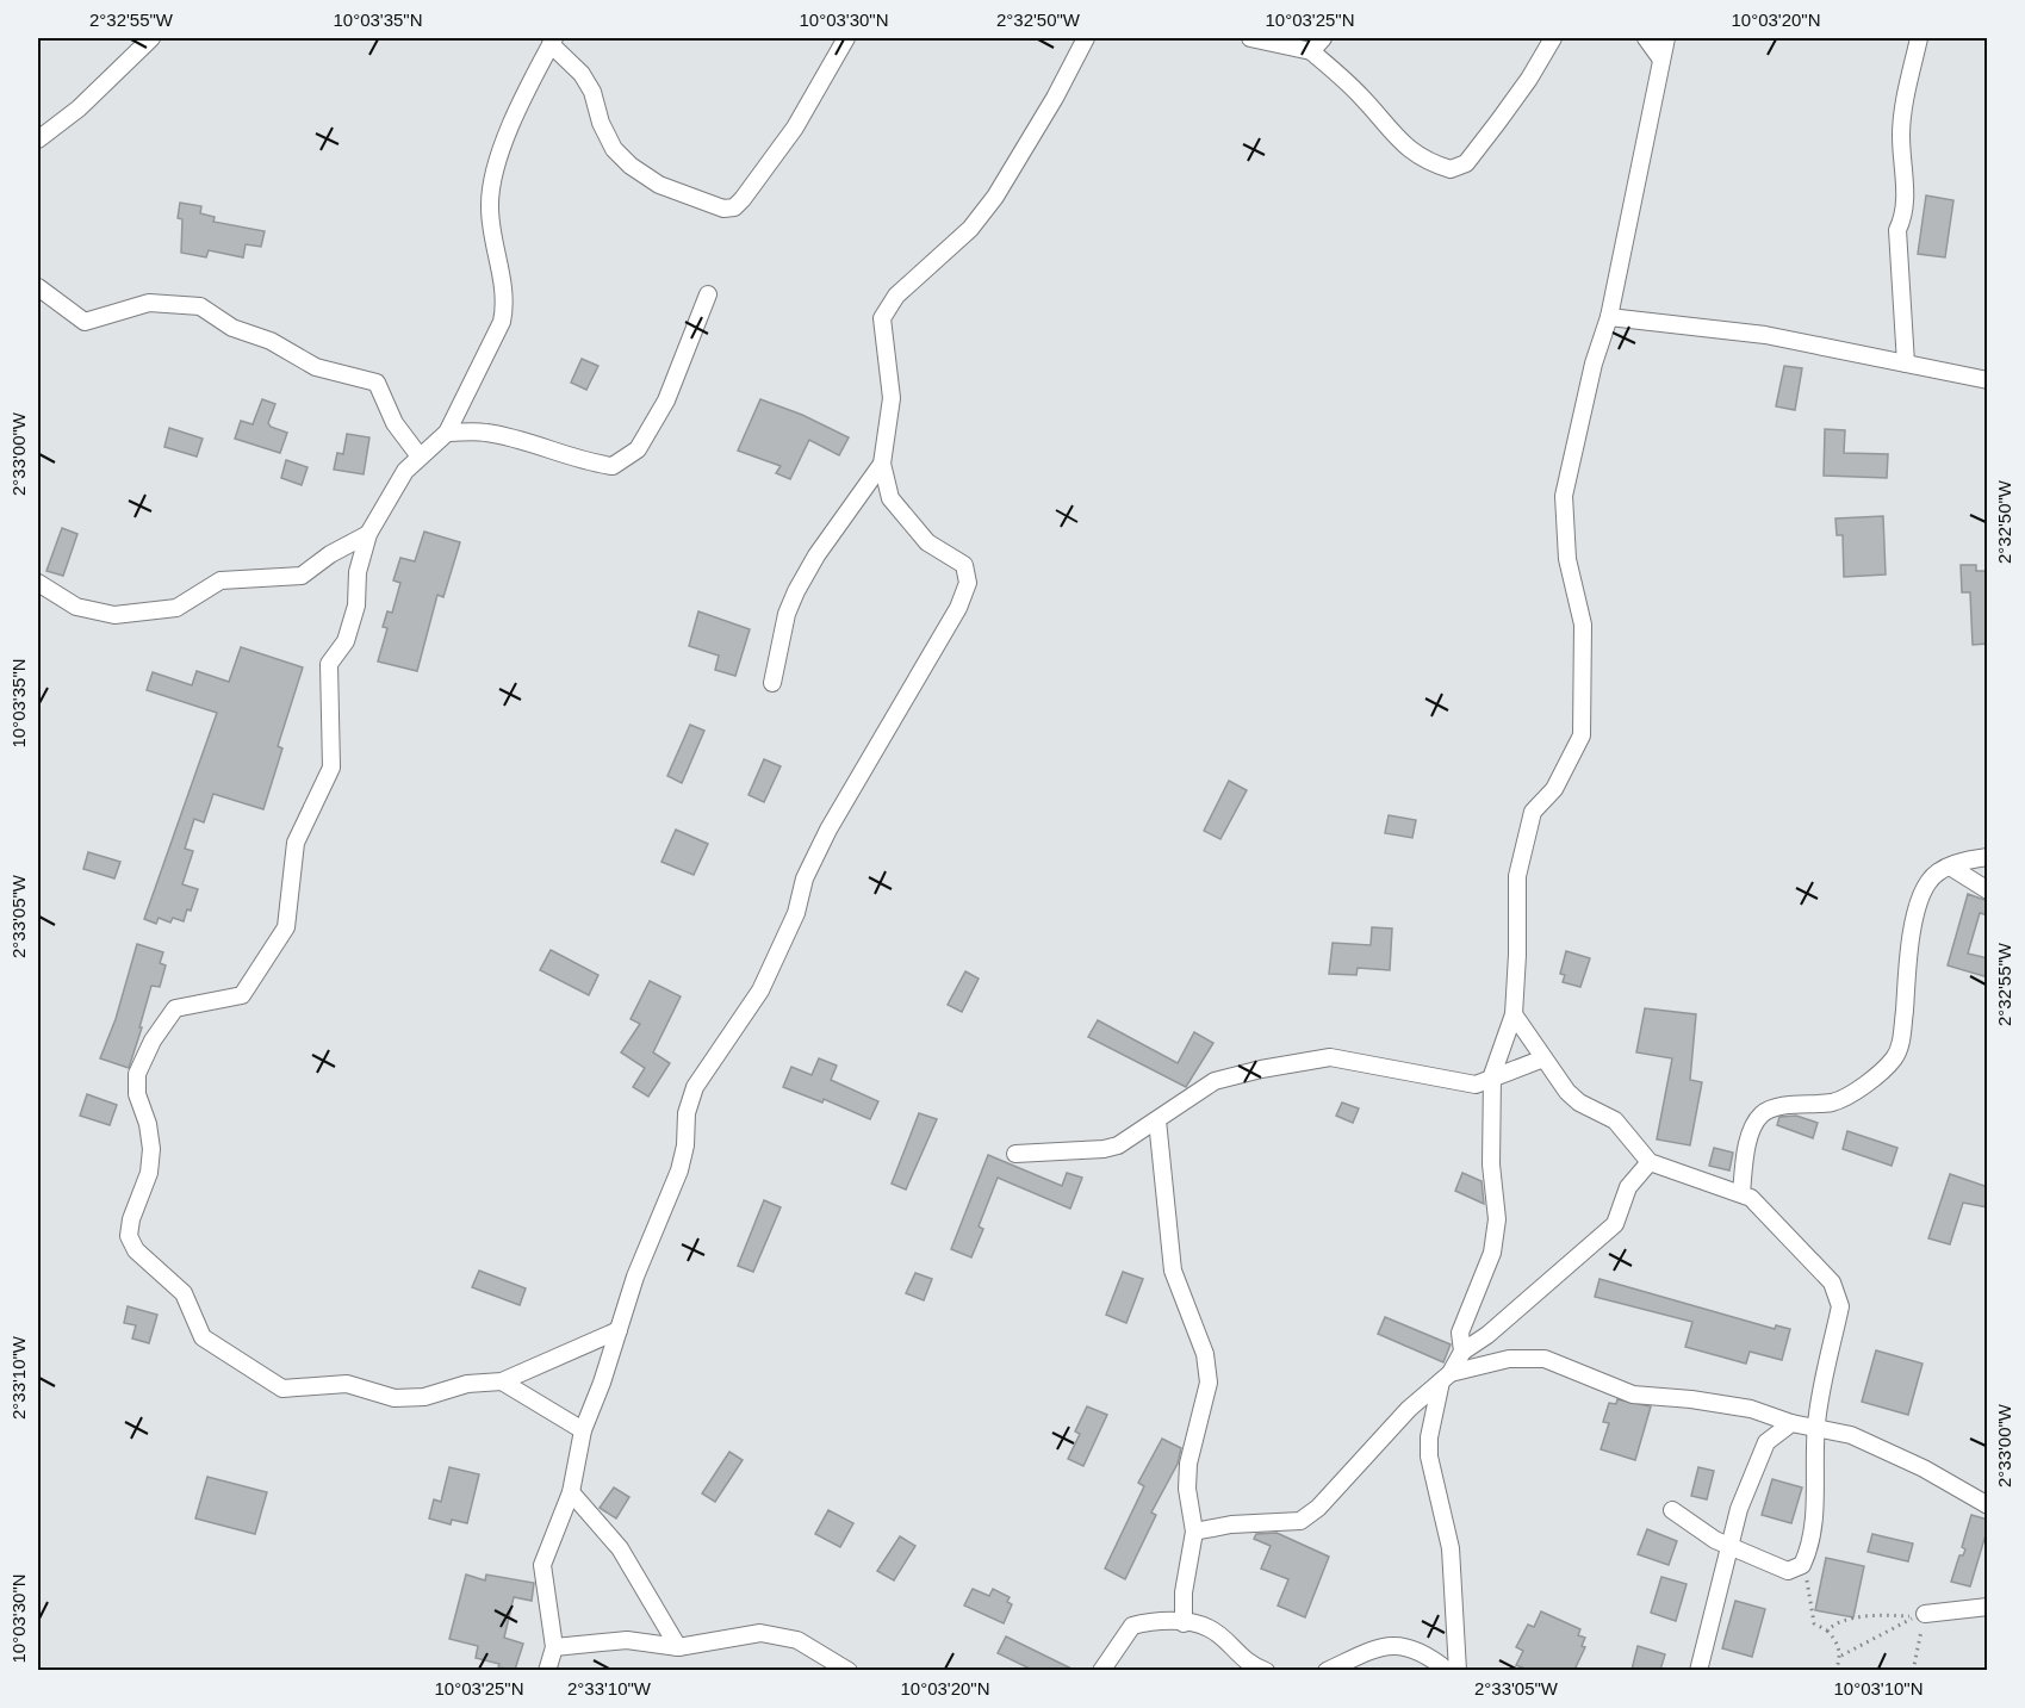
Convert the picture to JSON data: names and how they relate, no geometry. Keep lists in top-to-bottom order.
{
  "coordinates": [
    "2°32'55\"W",
    "10°03'35\"N",
    "10°03'30\"N",
    "2°32'50\"W",
    "10°03'25\"N",
    "10°03'20\"N",
    "2°33'00\"W",
    "2°33'05\"W",
    "2°33'10\"W",
    "10°03'10\"N"
  ]
}
